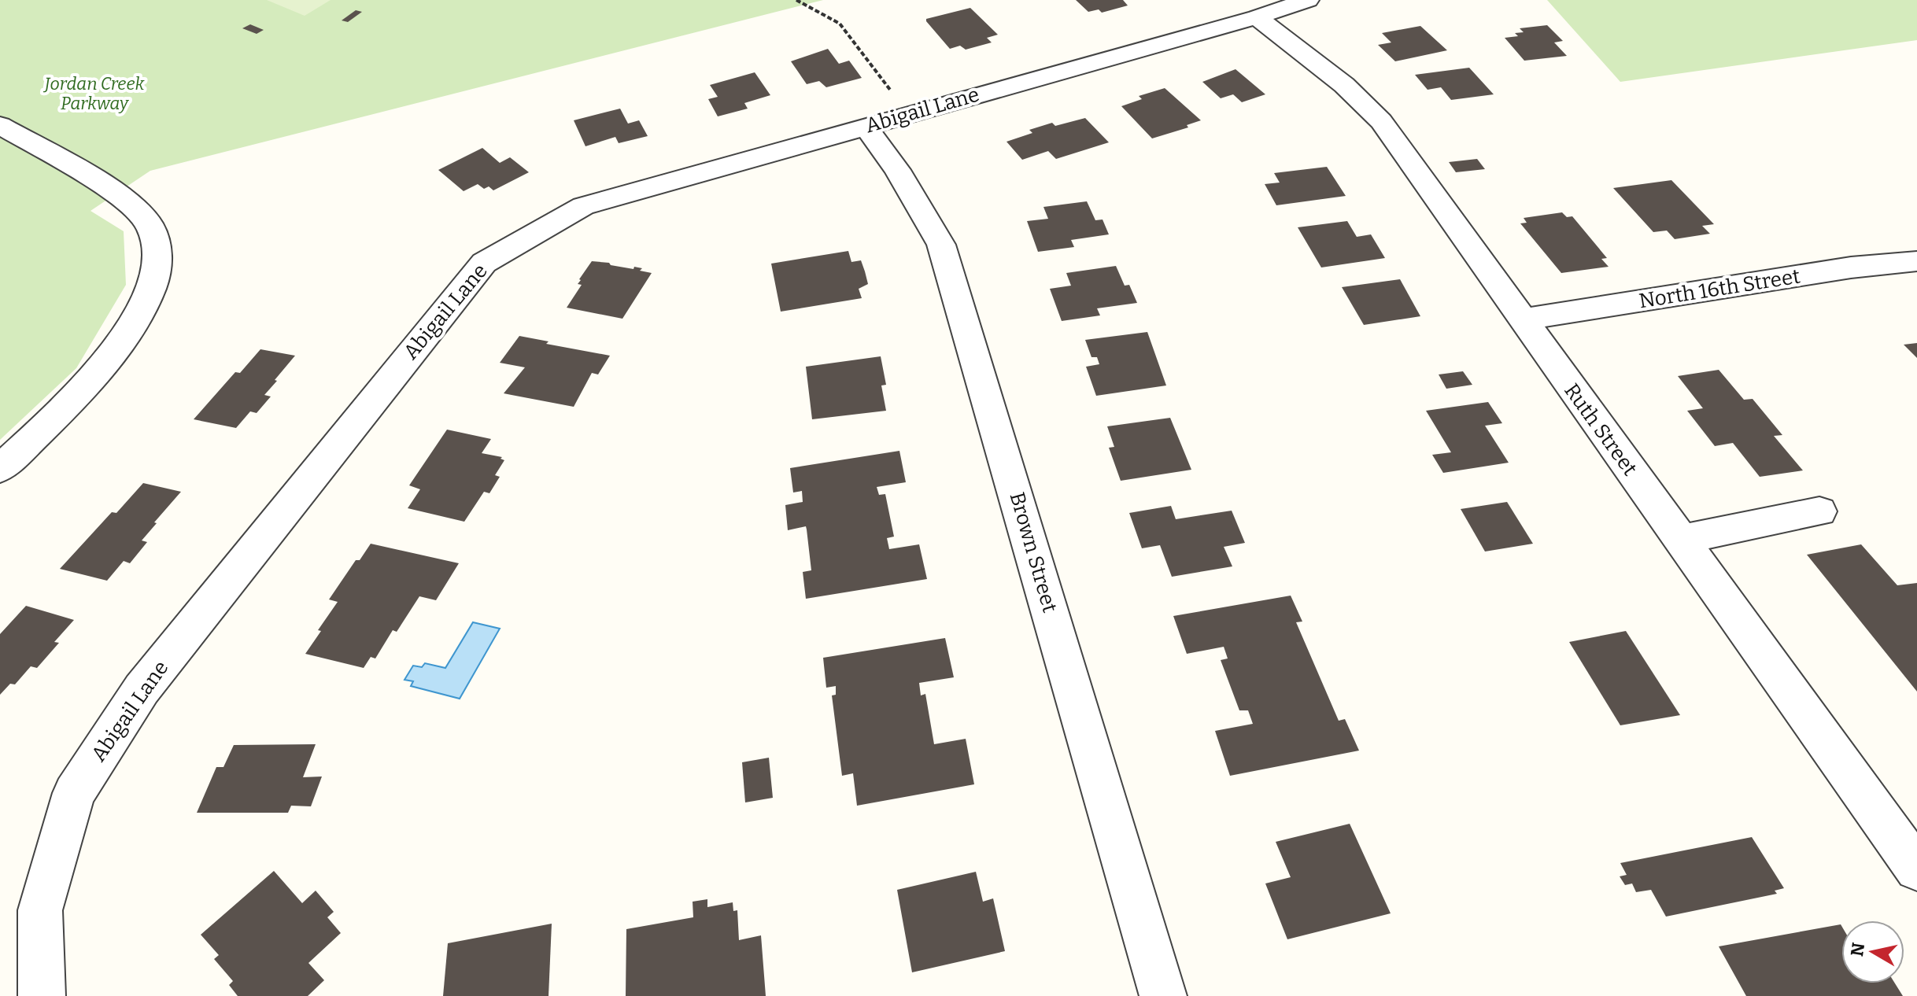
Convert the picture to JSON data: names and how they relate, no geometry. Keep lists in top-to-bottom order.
{
  "streets": {
    "street": [
      "Abigail Lane",
      "North 16th Street",
      "Ruth Street",
      "Brown Street"
    ]
  },
  "crossings": [
    ["Abigail Lane", "Ruth Street"],
    ["Abigail Lane", "Brown Street"],
    ["North 16th Street", "Ruth Street"]
  ],
  "parks": ["Jordan Creek Parkway"],
  "north": "left"
}
